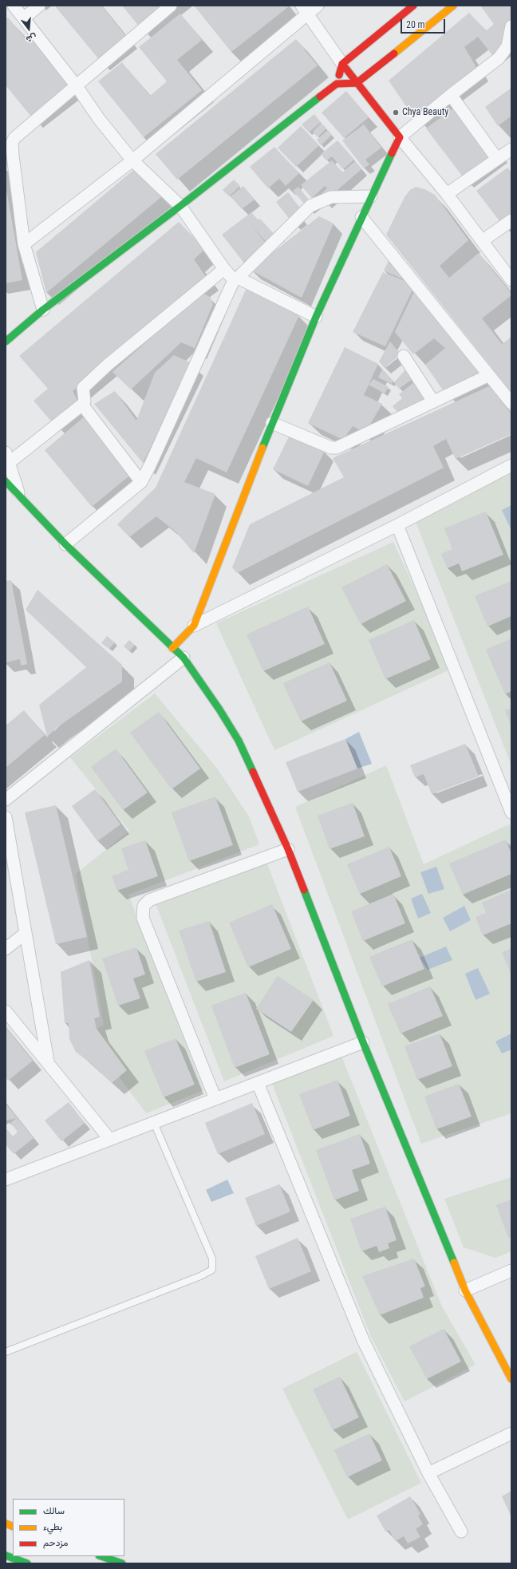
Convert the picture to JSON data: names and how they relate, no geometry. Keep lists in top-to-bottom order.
{
  "places": ["Chya Beauty"],
  "legend": ["سالك", "بطيء", "مزدحم"],
  "scale_bar": "20 m",
  "north": "bottom"
}
